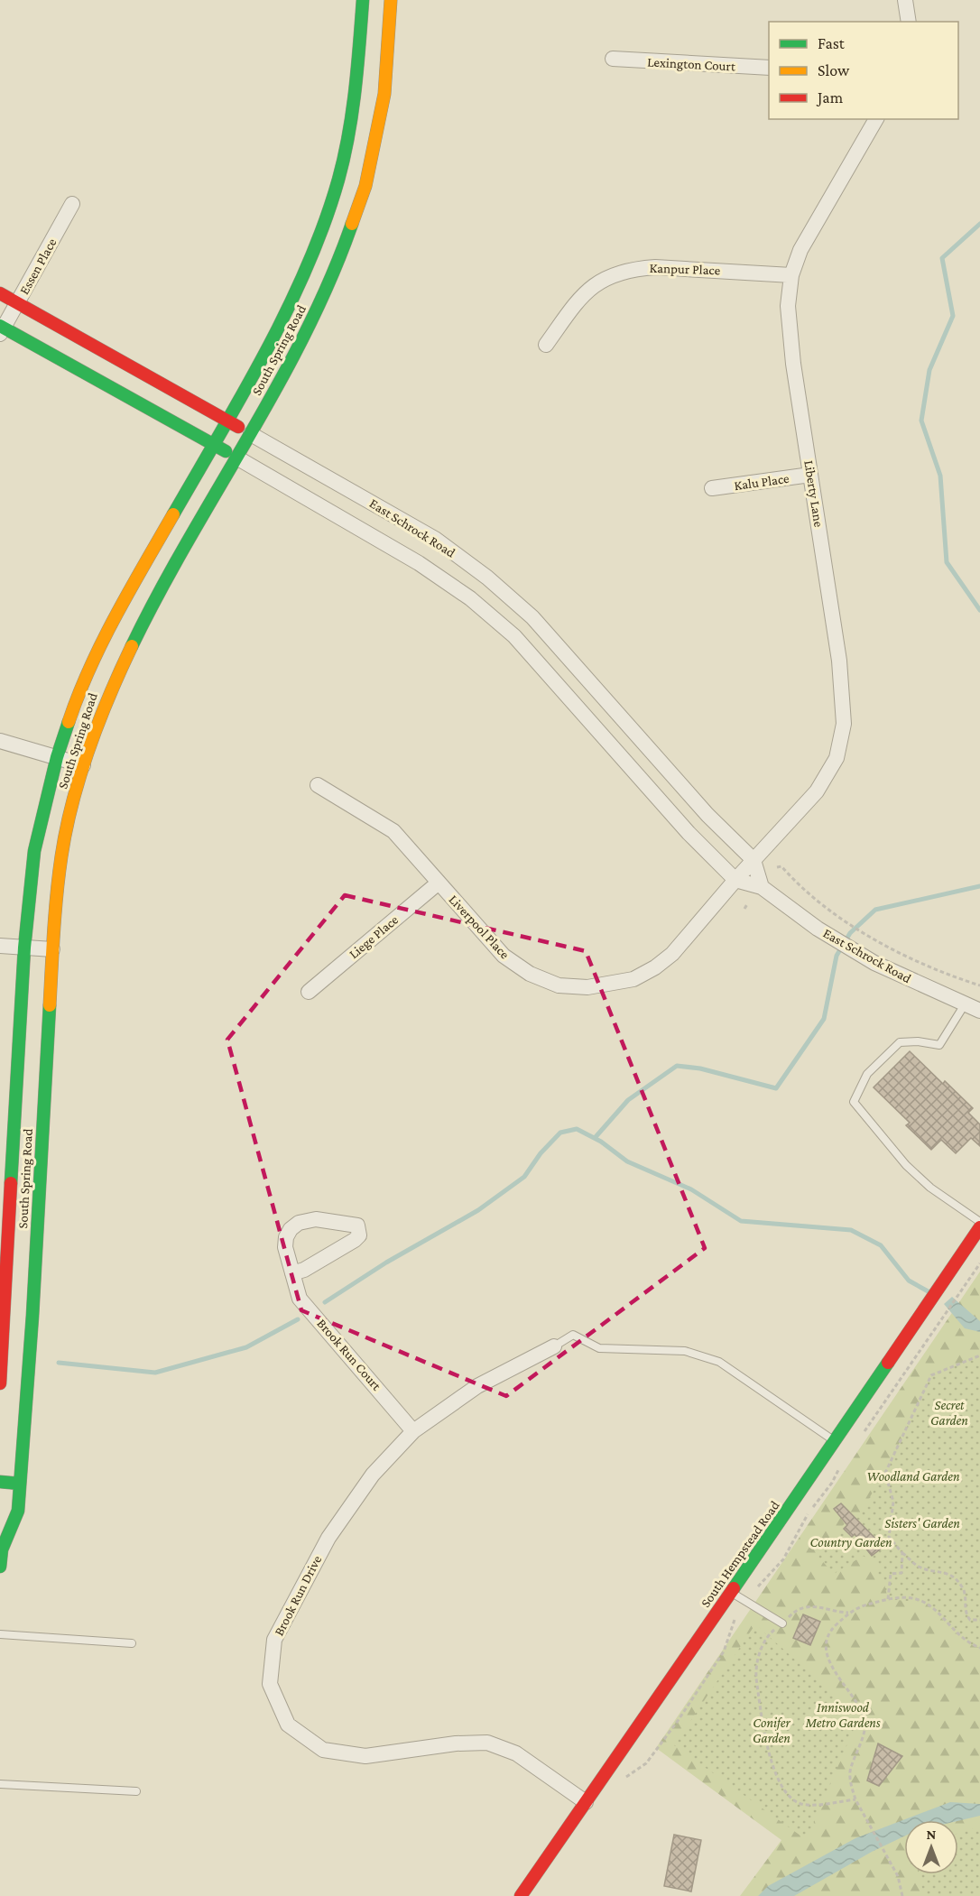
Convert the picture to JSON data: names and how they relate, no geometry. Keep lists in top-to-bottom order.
{
  "streets": {
    "main road": ["South Spring Road", "East Schrock Road", "South Hempstead Road"],
    "street": [
      "Lexington Court",
      "Essen Place",
      "Kanpur Place",
      "Kalu Place",
      "Liberty Lane",
      "Liverpool Place",
      "Liege Place",
      "Brook Run Court",
      "Brook Run Drive"
    ]
  },
  "crossings": [
    ["Essen Place", "East Schrock Road"],
    ["Kanpur Place", "Liberty Lane"],
    ["South Spring Road", "East Schrock Road"],
    ["Kalu Place", "Liberty Lane"],
    ["Liberty Lane", "East Schrock Road"],
    ["Liberty Lane", "Liverpool Place"],
    ["East Schrock Road", "Liverpool Place"],
    ["Liverpool Place", "Liege Place"],
    ["Brook Run Court", "Brook Run Drive"],
    ["South Hempstead Road", "Brook Run Drive"]
  ],
  "parks": [
    "Secret Garden",
    "Woodland Garden",
    "Sisters' Garden",
    "Country Garden",
    "Inniswood Metro Gardens",
    "Conifer Garden"
  ],
  "legend": ["Fast", "Slow", "Jam"],
  "north": "top"
}
